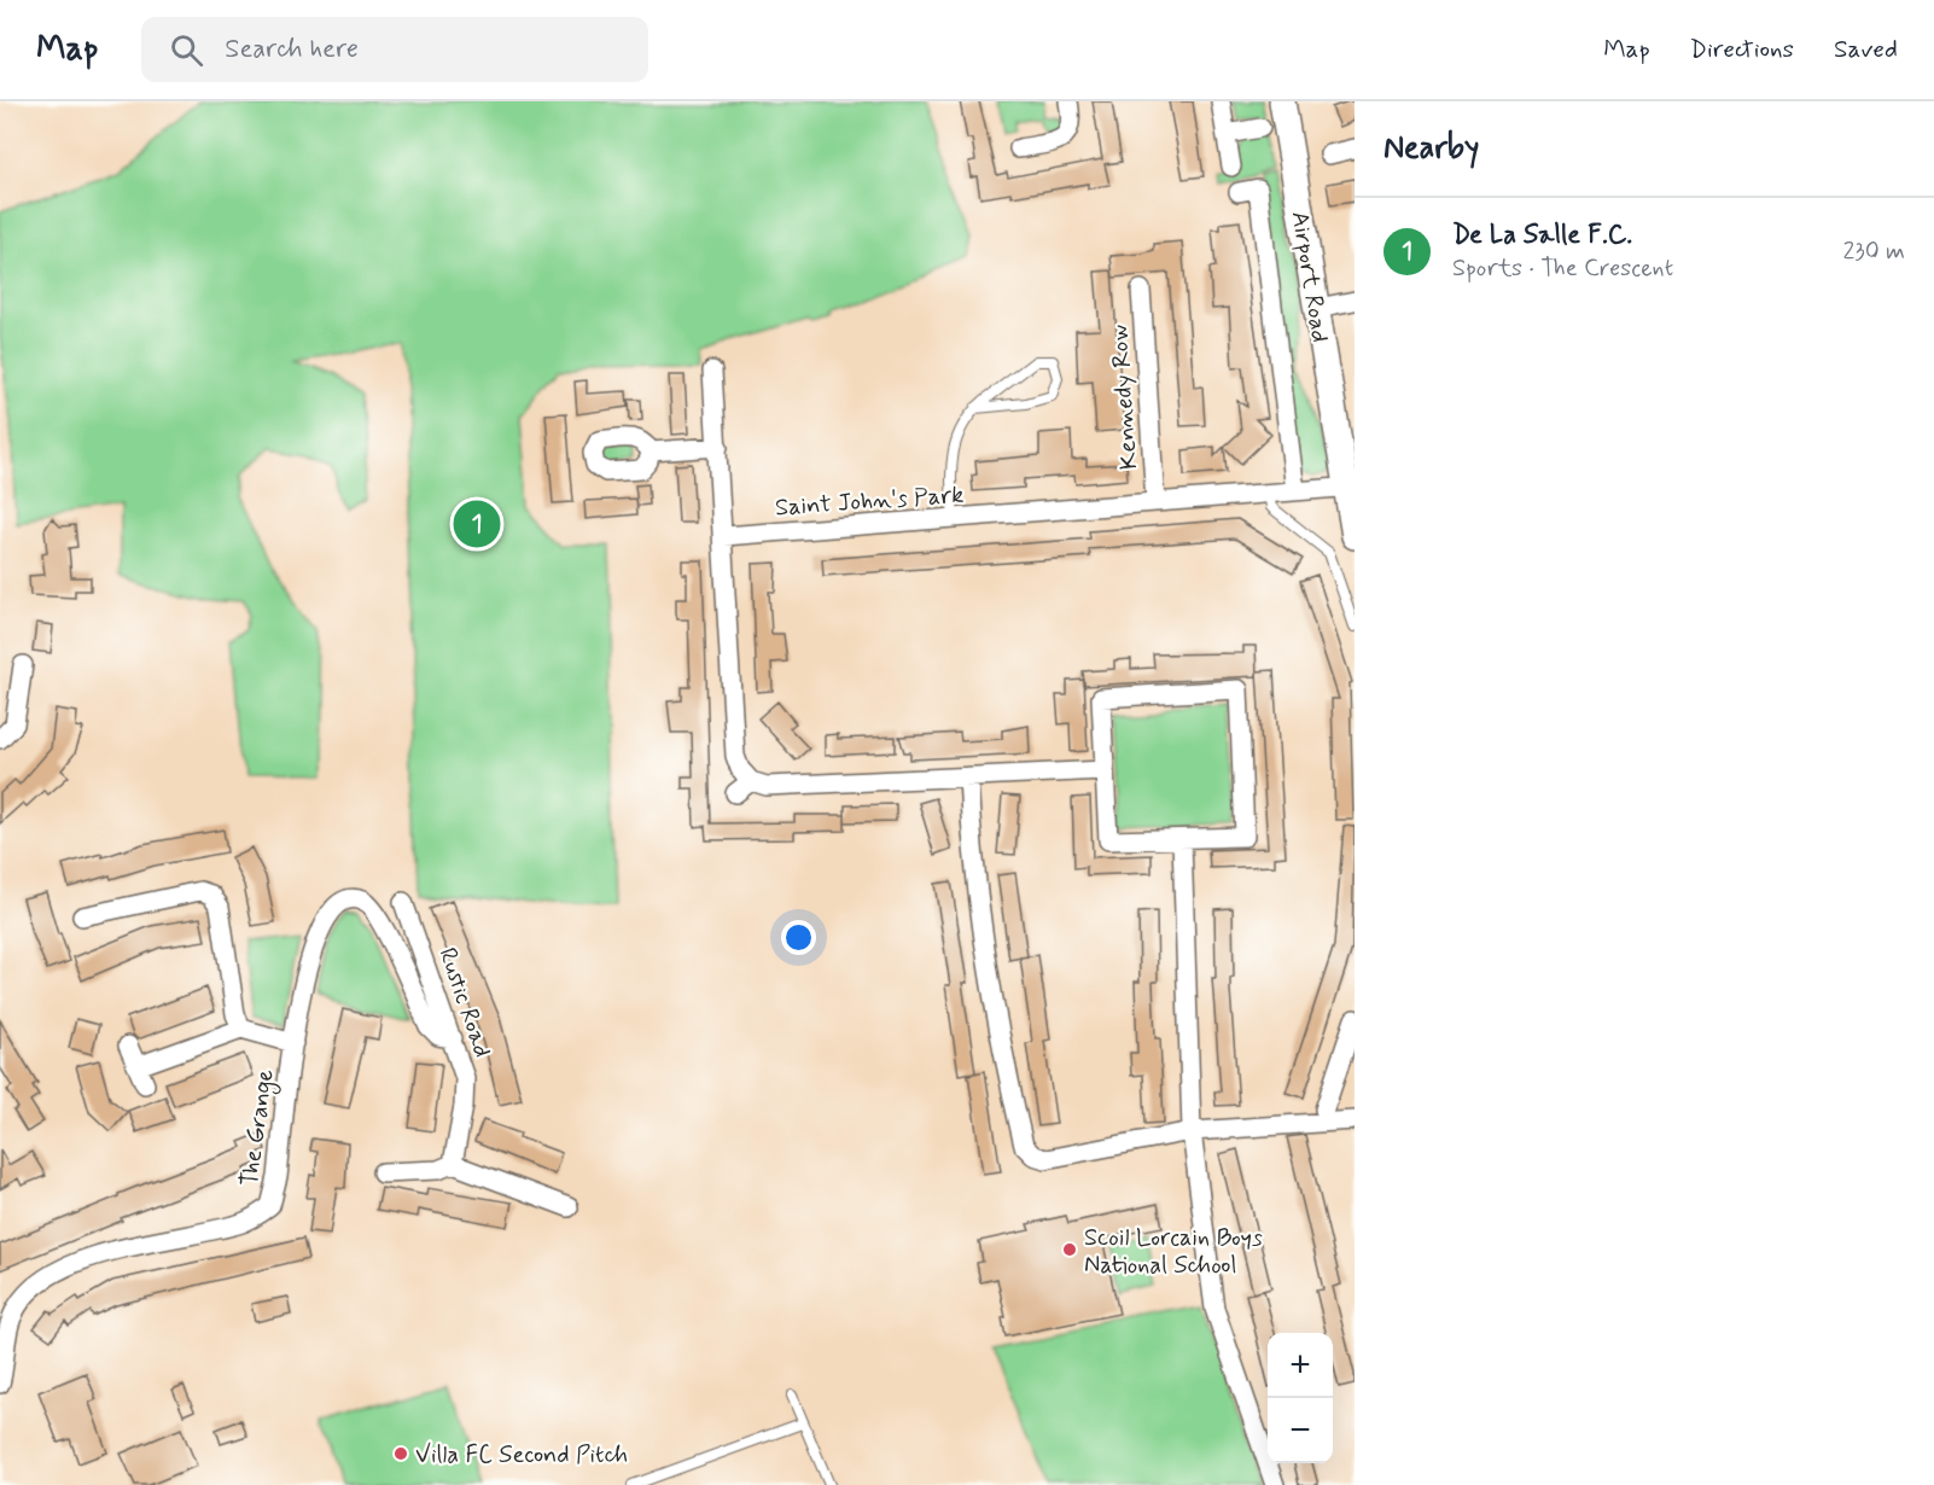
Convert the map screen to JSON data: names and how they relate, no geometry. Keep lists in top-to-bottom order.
{
  "streets": {
    "main road": ["Airport Road"],
    "street": [
      "Kennedy Row",
      "Saint John's Park",
      "Rustic Road",
      "The Grange"
    ]
  },
  "crossings": [
    ["Airport Road", "Saint John's Park"],
    ["Kennedy Row", "Saint John's Park"],
    ["Rustic Road", "The Grange"]
  ],
  "places": ["Scoil Lorcain Boys National School", "Villa FC Second Pitch"],
  "page": {
    "header": "Map",
    "search": "Search here",
    "nav": ["Map", "Directions", "Saved"],
    "heading": "Nearby",
    "list": [
      {
        "mark": "1",
        "name": "De La Salle F.C.",
        "note": "Sports · The Crescent",
        "value": "230 m"
      }
    ],
    "pins": "1",
    "map_buttons": ["+", "−"]
  }
}
